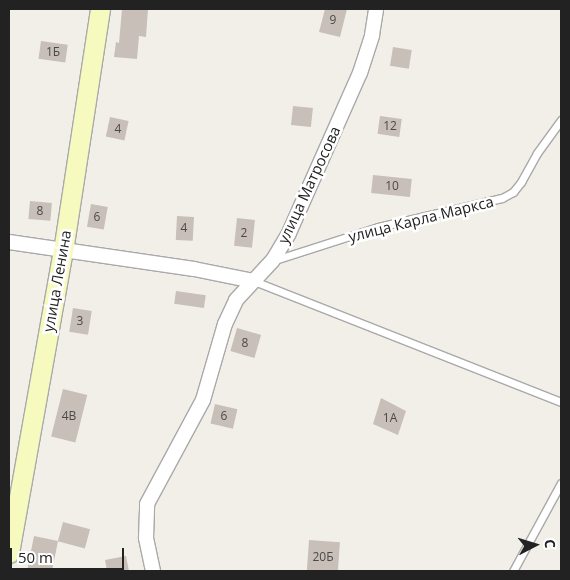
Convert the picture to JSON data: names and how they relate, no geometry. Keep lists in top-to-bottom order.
{
  "streets": {
    "street": ["улица Матросова", "улица Ленина"],
    "lane": ["улица Карла Маркса"]
  },
  "crossings": [
    ["улица Матросова", "улица Карла Маркса"]
  ],
  "house_numbers": [
    "9",
    "1Б",
    "12",
    "4",
    "10",
    "8",
    "6",
    "4",
    "2",
    "3",
    "8",
    "4В",
    "6",
    "1А",
    "20Б"
  ],
  "scale_bar": "50 m",
  "north": "right"
}
